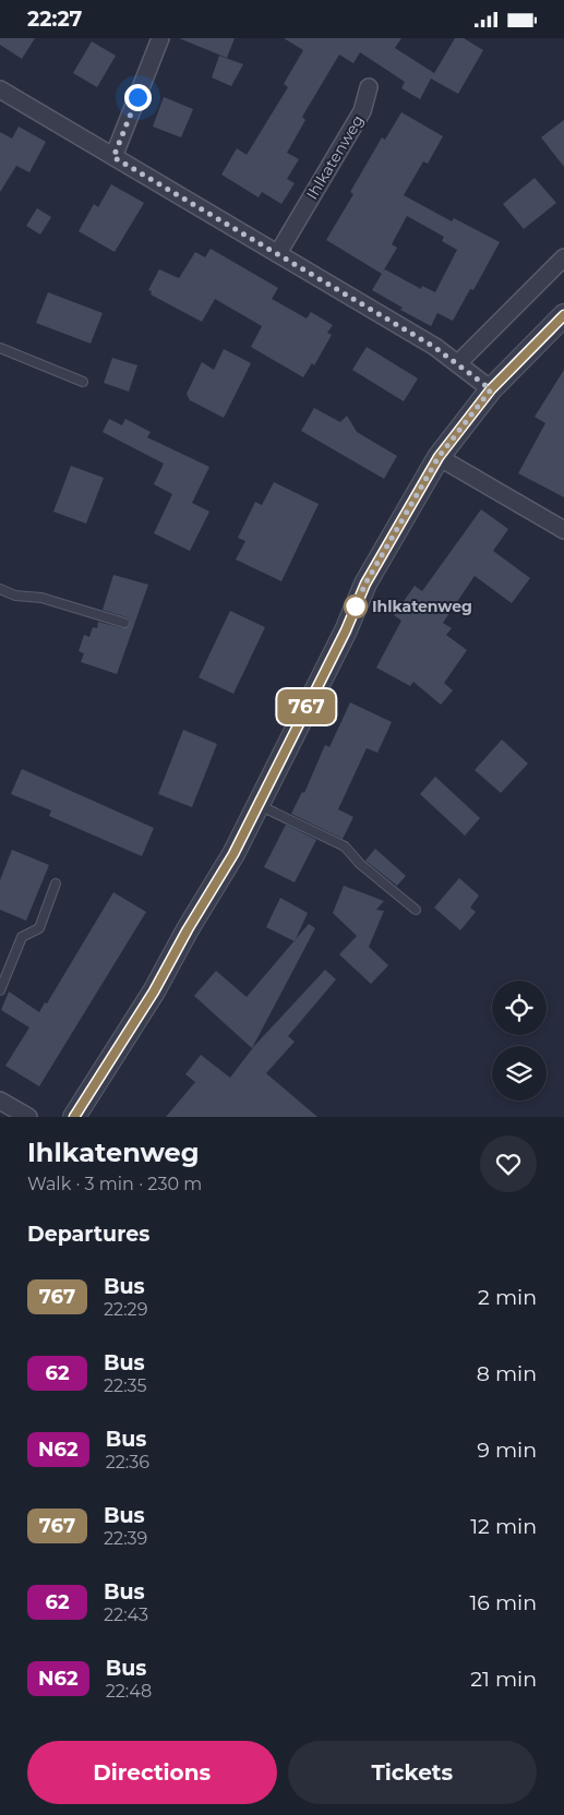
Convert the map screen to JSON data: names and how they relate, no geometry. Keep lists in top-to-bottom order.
{
  "streets": {
    "street": ["Ihlkatenweg"]
  },
  "places": ["Ihlkatenweg"],
  "lines": ["bus line 767"],
  "page": {
    "status": "22:27",
    "on_map": "767",
    "heading": [
      ["Ihlkatenweg", "Walk · 3 min · 230 m"],
      "Departures"
    ],
    "list": [
      {
        "mark": "767",
        "name": "Bus",
        "note": "22:29",
        "value": "2 min"
      },
      {
        "mark": "62",
        "name": "Bus",
        "note": "22:35",
        "value": "8 min"
      },
      {
        "mark": "N62",
        "name": "Bus",
        "note": "22:36",
        "value": "9 min"
      },
      {
        "mark": "767",
        "name": "Bus",
        "note": "22:39",
        "value": "12 min"
      },
      {
        "mark": "62",
        "name": "Bus",
        "note": "22:43",
        "value": "16 min"
      },
      {
        "mark": "N62",
        "name": "Bus",
        "note": "22:48",
        "value": "21 min"
      }
    ],
    "buttons": ["Directions", "Tickets"]
  }
}
